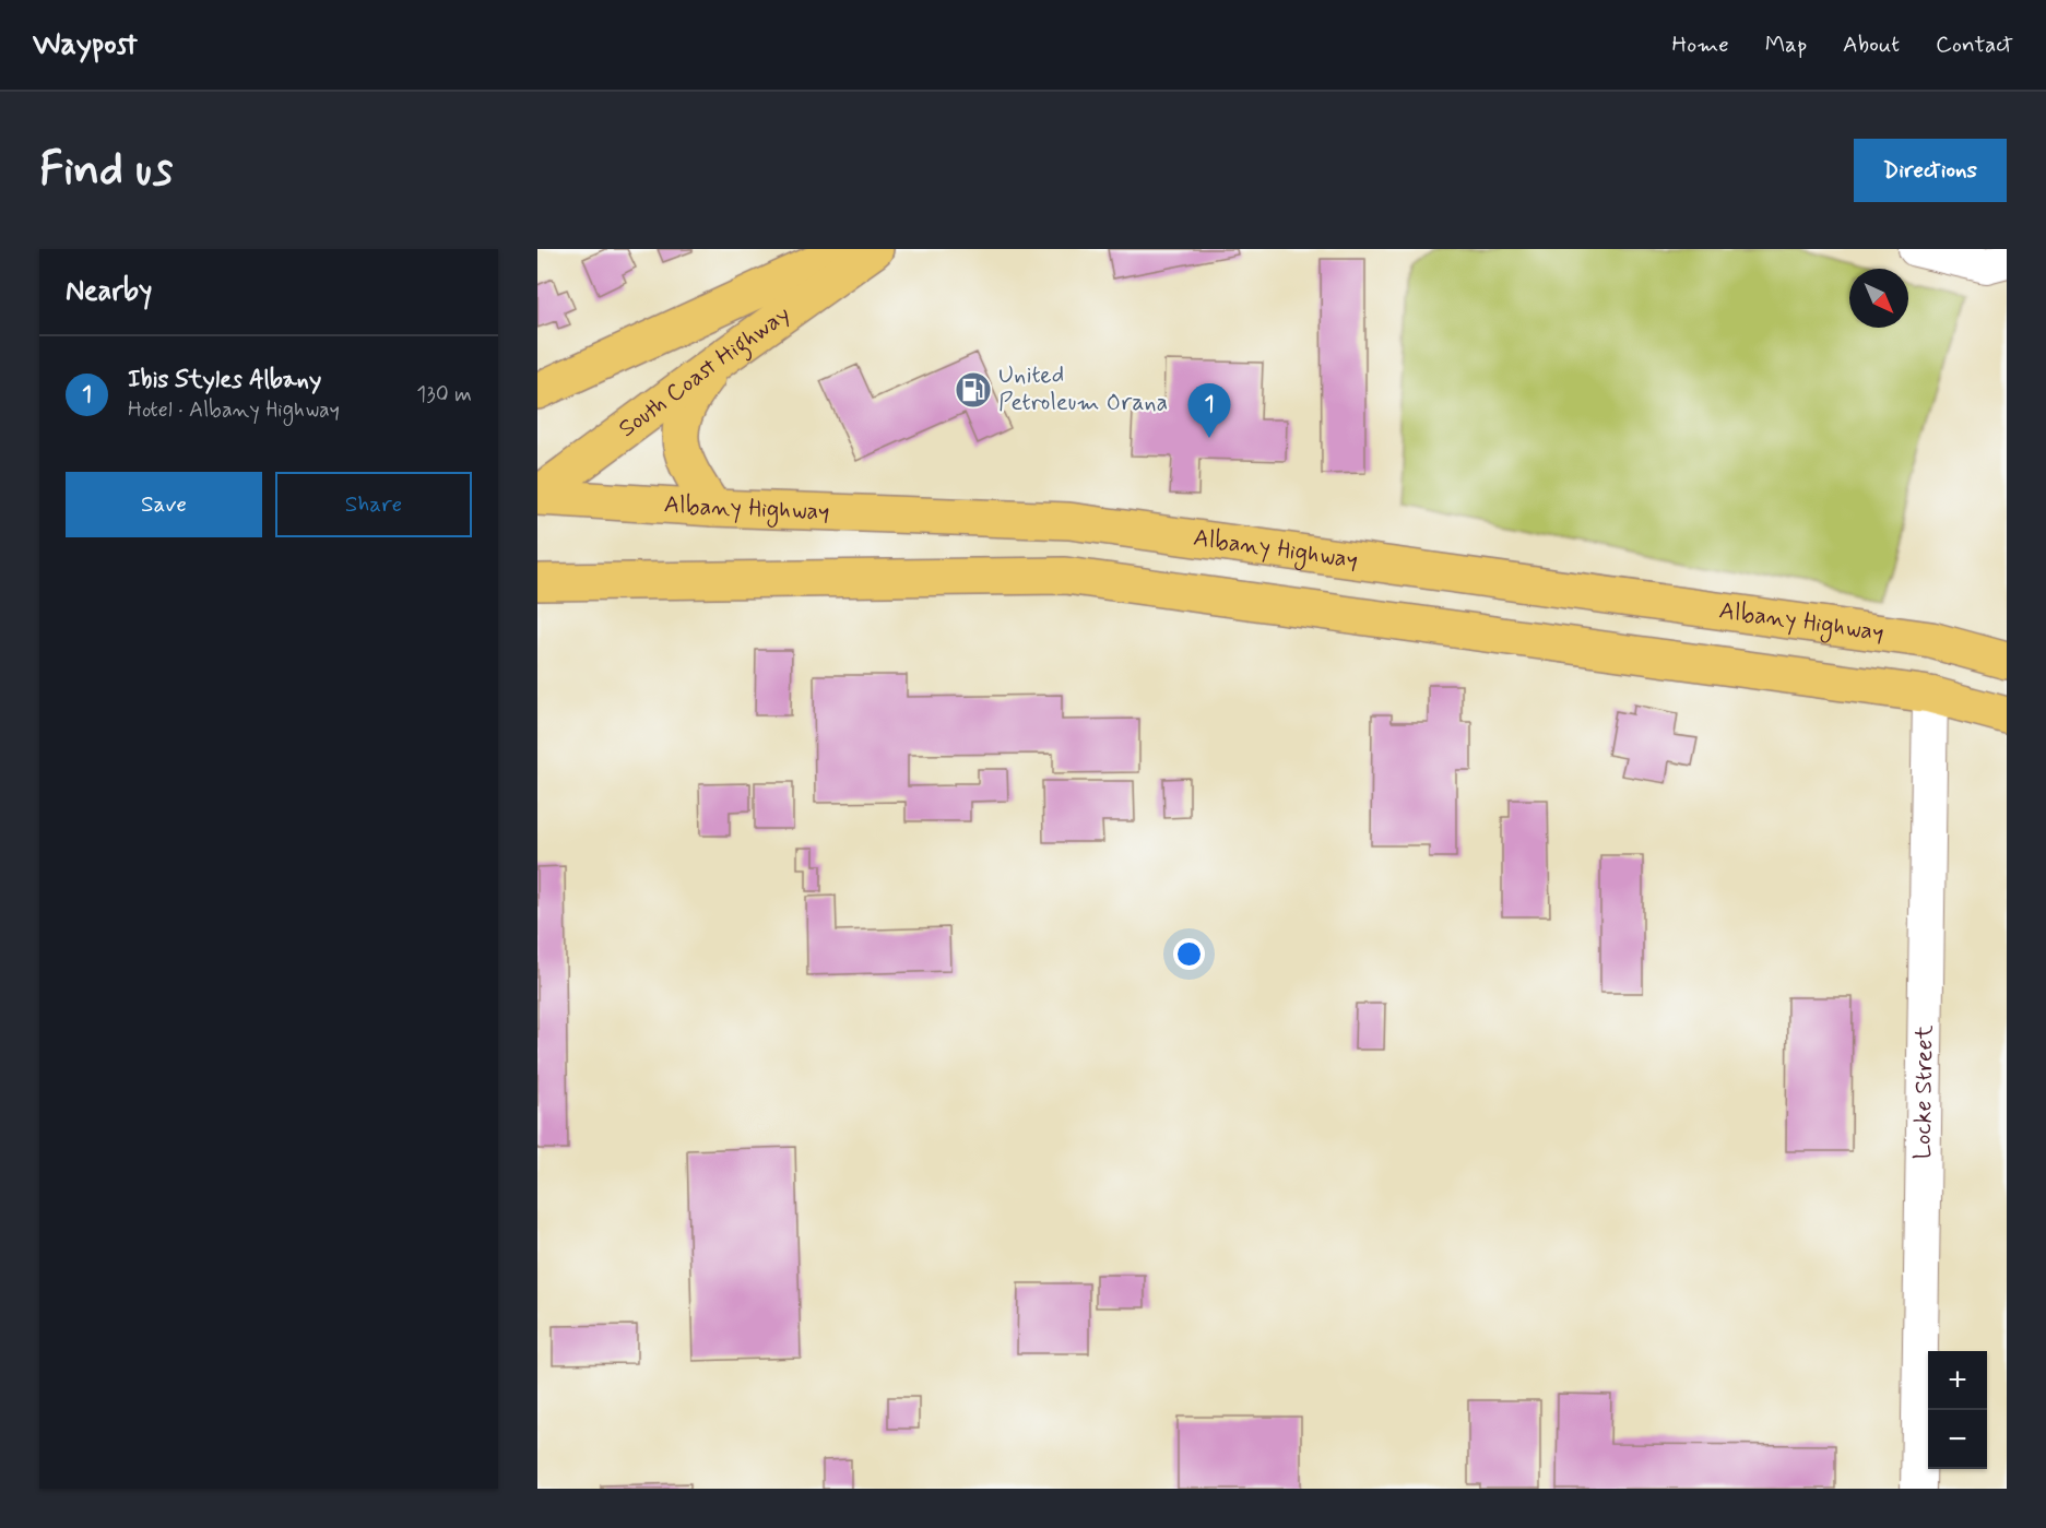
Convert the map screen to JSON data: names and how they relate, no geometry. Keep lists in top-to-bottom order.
{
  "streets": {
    "highway": ["South Coast Highway", "Albany Highway"],
    "street": ["Locke Street"]
  },
  "crossings": [
    ["South Coast Highway", "Albany Highway"]
  ],
  "places": {
    "fuel station": ["United Petroleum Orana"]
  },
  "north": "bottom right",
  "page": {
    "header": "Waypost",
    "nav": [
      "Home",
      "Map",
      "About",
      "Contact"
    ],
    "buttons": [
      "Directions",
      ["Save", "Share"]
    ],
    "title": "Find us",
    "heading": "Nearby",
    "list": [
      {
        "mark": "1",
        "name": "Ibis Styles Albany",
        "note": "Hotel · Albany Highway",
        "value": "130 m"
      }
    ],
    "pins": "1",
    "map_buttons": ["+", "−"]
  }
}
